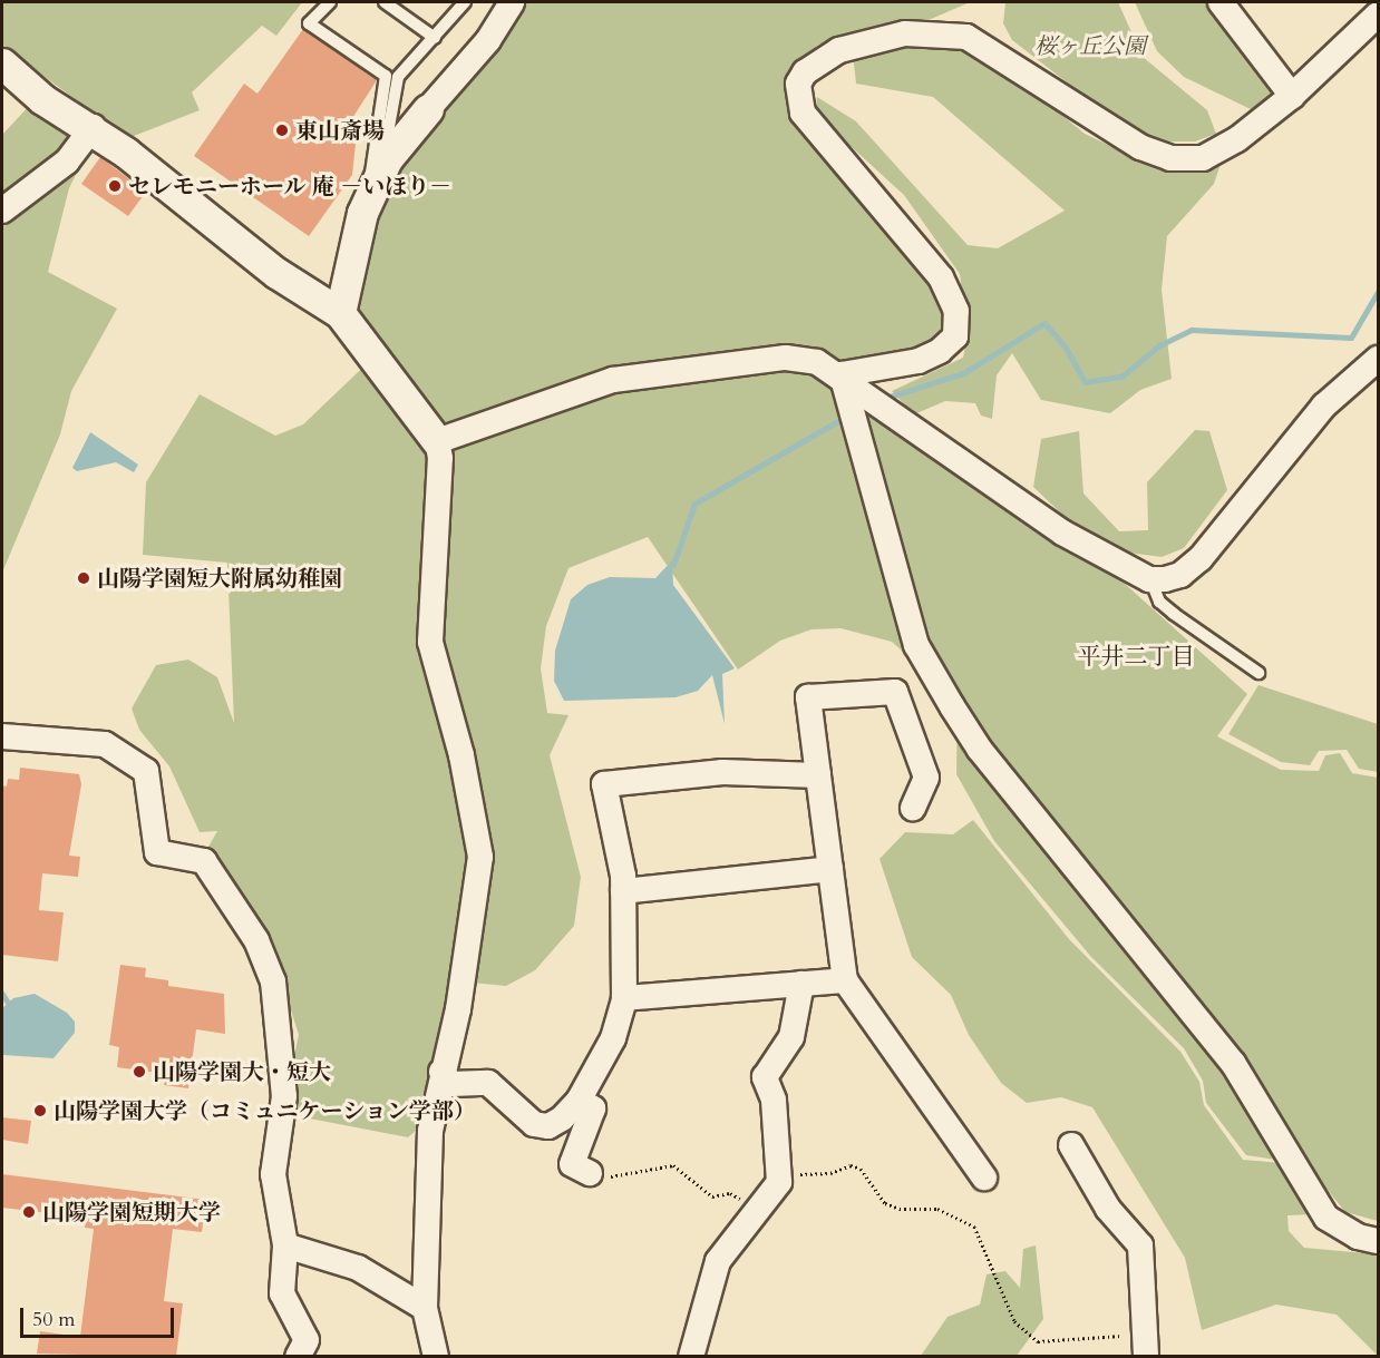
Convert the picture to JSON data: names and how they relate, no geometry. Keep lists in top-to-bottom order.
{
  "districts": ["平井二丁目"],
  "parks": ["桜ヶ丘公園"],
  "places": [
    "東山斎場",
    "セレモニーホール 庵 －いほり－",
    "山陽学園短大附属幼稚園",
    "山陽学園大・短大",
    "山陽学園大学（コミュニケーション学部）",
    "山陽学園短期大学"
  ],
  "scale_bar": "50 m"
}
